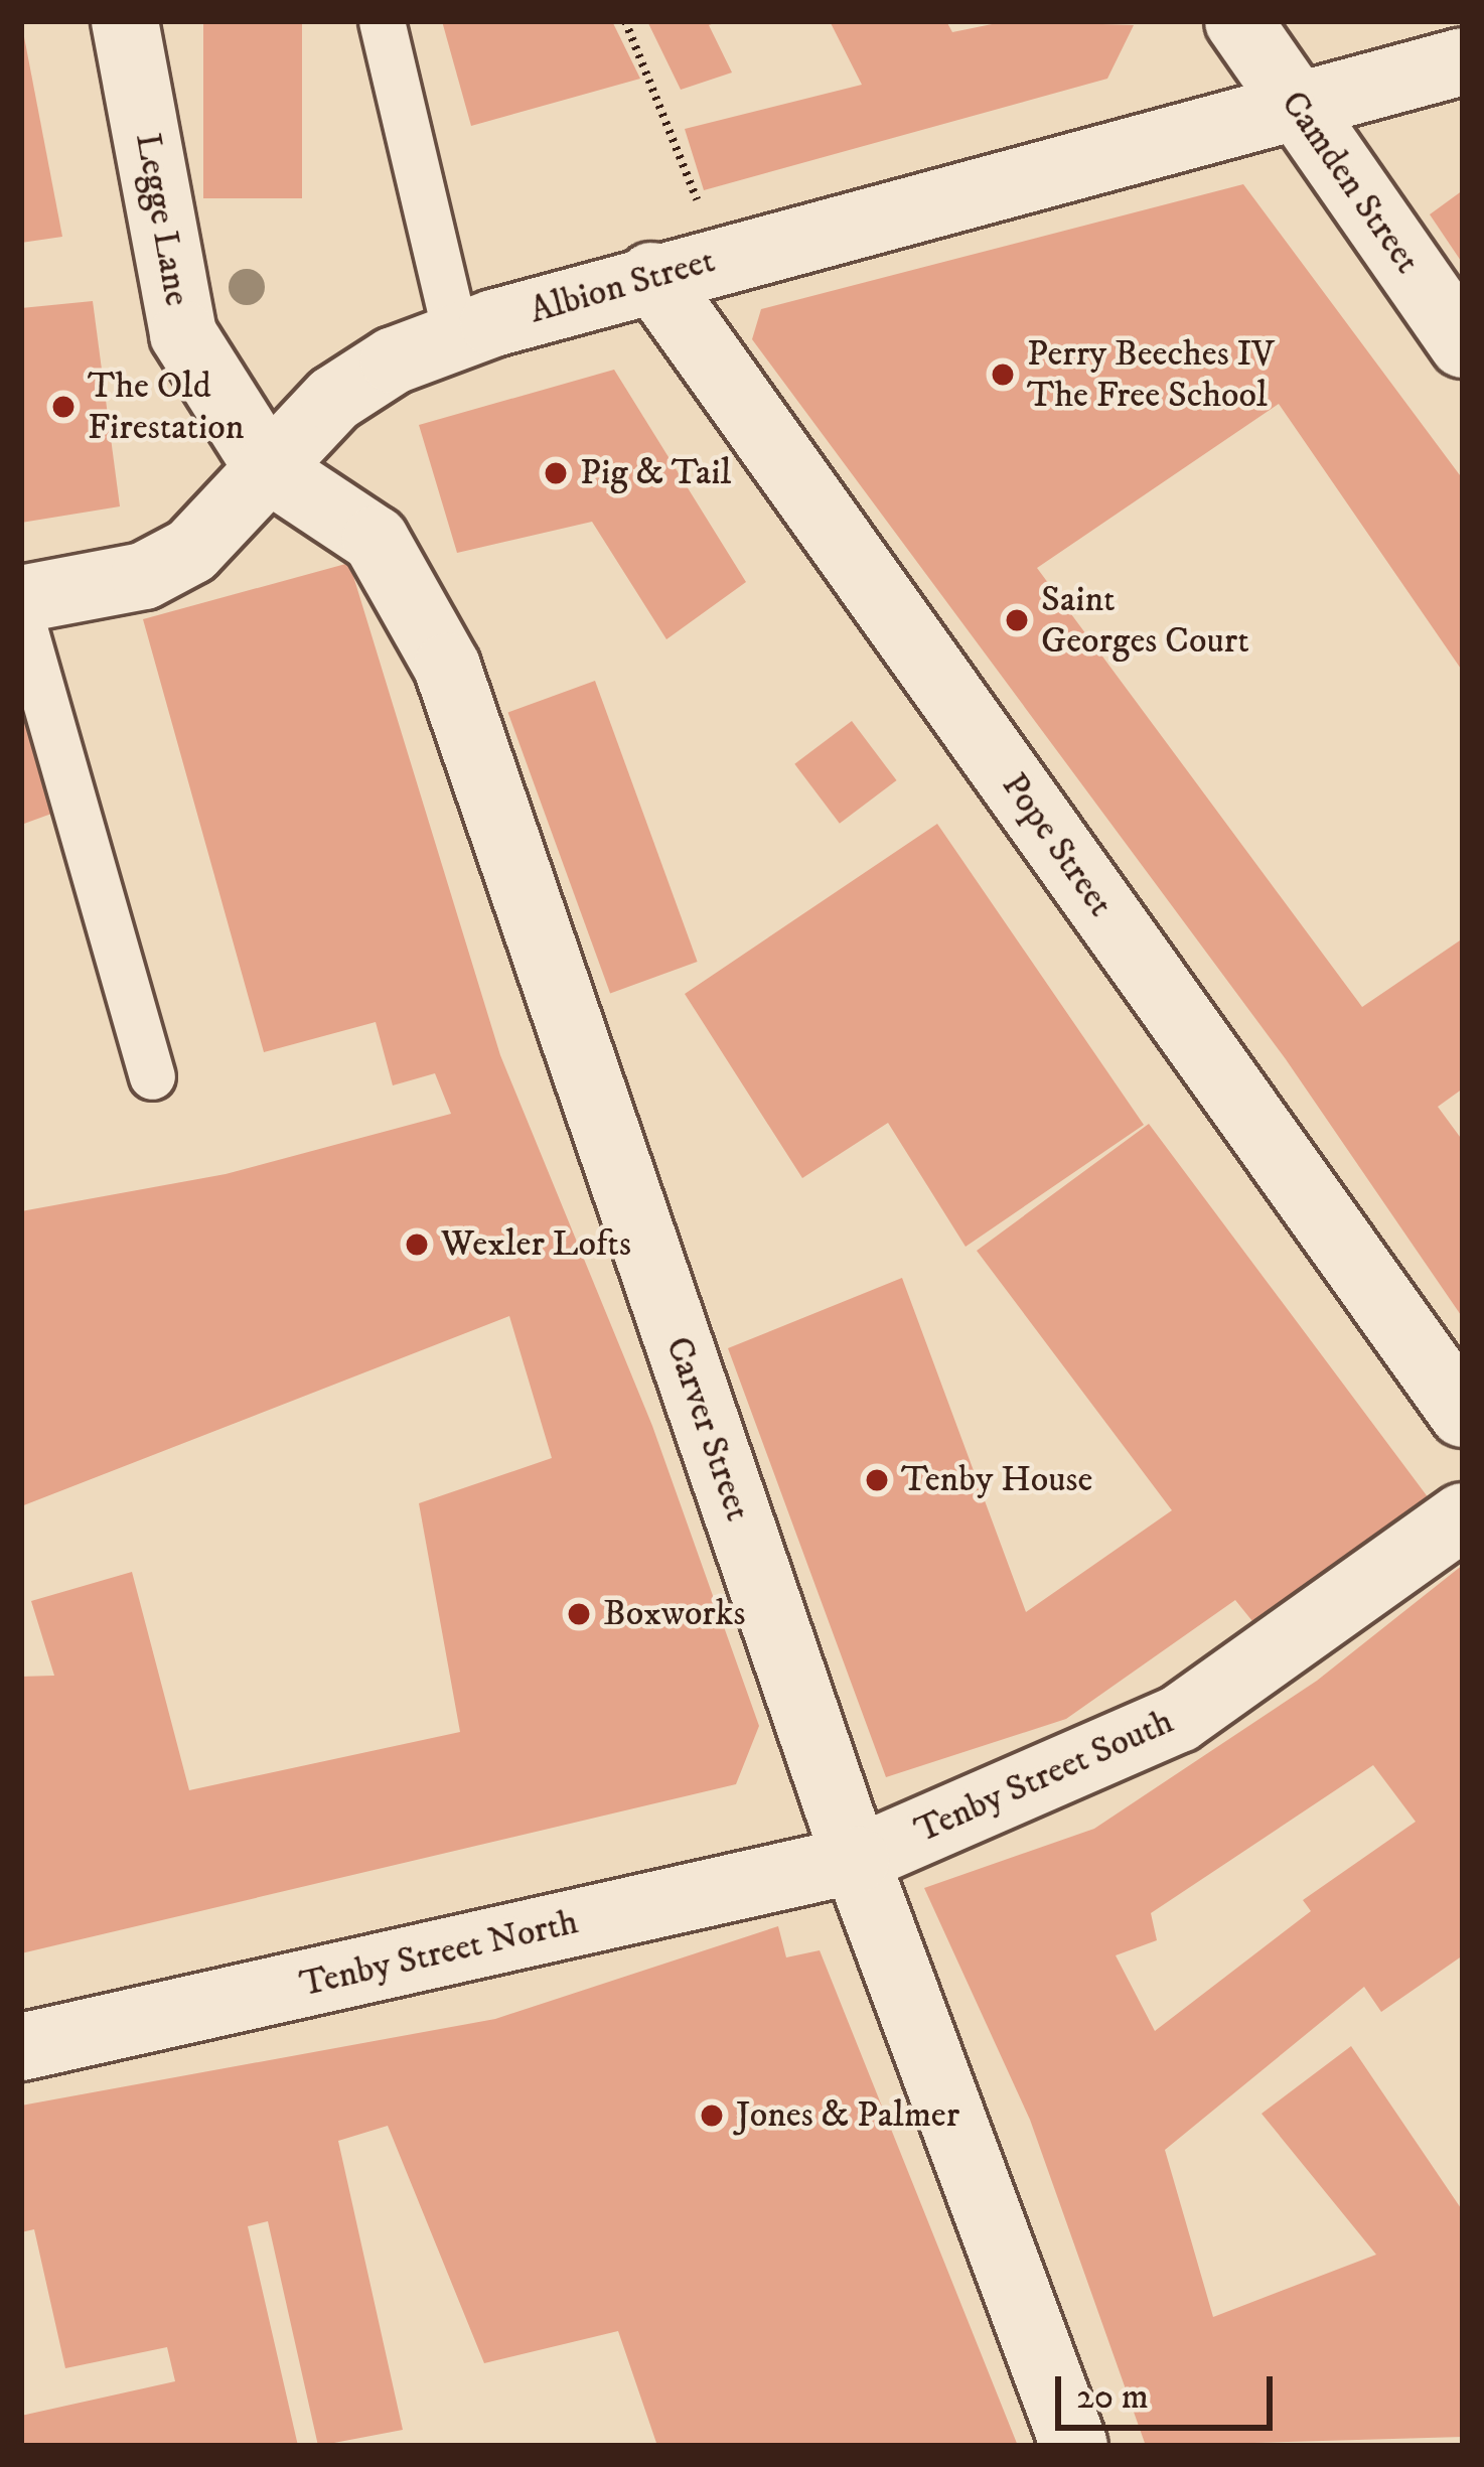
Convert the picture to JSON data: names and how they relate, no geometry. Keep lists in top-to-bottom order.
{
  "streets": {
    "street": [
      "Camden Street",
      "Legge Lane",
      "Albion Street",
      "Pope Street",
      "Carver Street",
      "Tenby Street South",
      "Tenby Street North"
    ]
  },
  "crossings": [
    ["Camden Street", "Albion Street"],
    ["Legge Lane", "Albion Street"],
    ["Legge Lane", "Carver Street"],
    ["Albion Street", "Pope Street"],
    ["Albion Street", "Carver Street"],
    ["Carver Street", "Tenby Street South"],
    ["Carver Street", "Tenby Street North"],
    ["Tenby Street South", "Tenby Street North"]
  ],
  "places": [
    "Perry Beeches IV The Free School",
    "The Old Firestation",
    "Pig & Tail",
    "Saint Georges Court",
    "Wexler Lofts",
    "Tenby House",
    "Boxworks",
    "Jones & Palmer"
  ],
  "scale_bar": "20 m"
}
